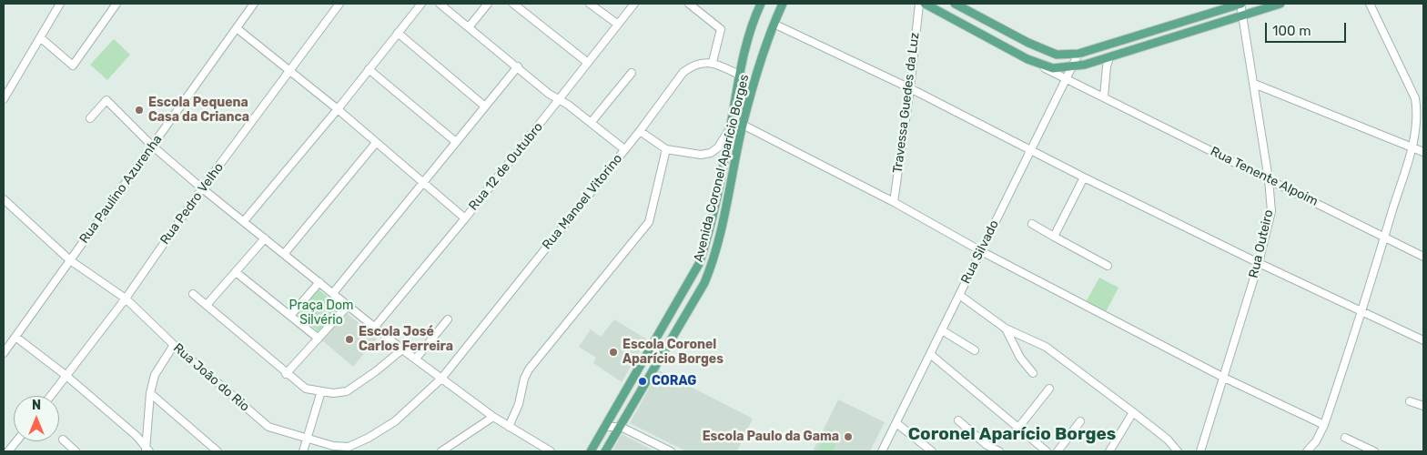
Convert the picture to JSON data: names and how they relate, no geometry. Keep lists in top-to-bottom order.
{
  "streets": {
    "main road": ["Avenida Coronel Aparício Borges"],
    "street": [
      "Travessa Guedes da Luz",
      "Rua 12 de Outubro",
      "Rua Tenente Alpoim",
      "Rua Paulino Azurenha",
      "Rua Manoel Vitorino",
      "Rua Pedro Velho",
      "Rua Outeiro",
      "Rua Silvado",
      "Rua João do Rio"
    ]
  },
  "crossings": [
    ["Rua Tenente Alpoim", "Rua Outeiro"],
    ["Rua Tenente Alpoim", "Rua Silvado"],
    ["Rua Paulino Azurenha", "Rua João do Rio"],
    ["Rua Manoel Vitorino", "Rua João do Rio"],
    ["Rua Pedro Velho", "Rua João do Rio"]
  ],
  "districts": ["Coronel Aparício Borges"],
  "parks": ["Praça Dom Silvério"],
  "places": [
    "Escola Pequena Casa da Crianca",
    "Escola José Carlos Ferreira",
    "Escola Coronel Aparício Borges",
    "CORAG",
    "Escola Paulo da Gama"
  ],
  "scale_bar": "100 m",
  "north": "top"
}
